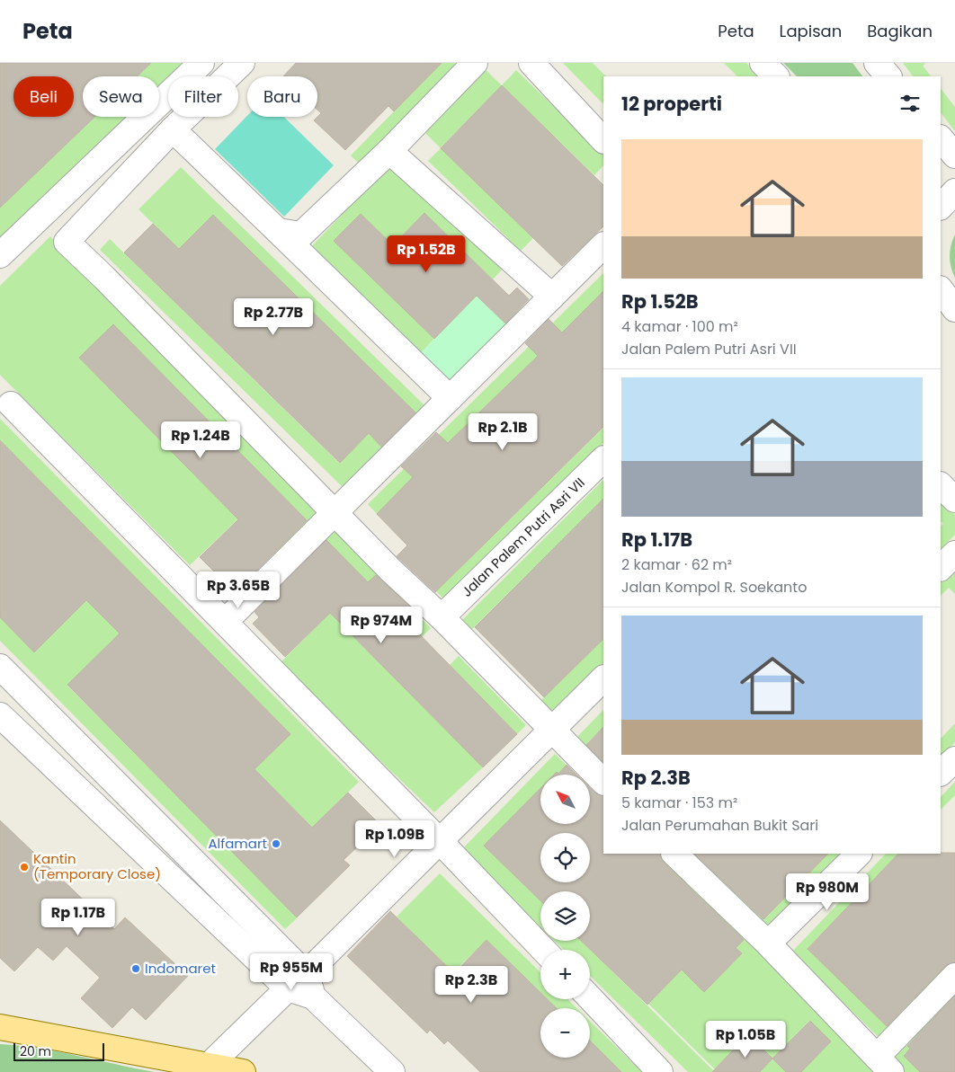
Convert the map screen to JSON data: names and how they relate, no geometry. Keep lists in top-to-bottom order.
{
  "streets": {
    "street": ["Jalan Palem Putri Asri VII"]
  },
  "places": ["Alfamart", "Kantin (Temporary Close)", "Indomaret"],
  "scale_bar": "20 m",
  "north": "top left",
  "page": {
    "header": "Peta",
    "nav": ["Peta", "Lapisan", "Bagikan"],
    "chip": [
      "Beli",
      "Sewa",
      "Filter",
      "Baru"
    ],
    "heading": "12 properti",
    "list": [
      {
        "name": "Rp 1.52B",
        "note": "4 kamar · 100 m² · Jalan Palem Putri Asri VII"
      },
      {
        "name": "Rp 1.17B",
        "note": "2 kamar · 62 m² · Jalan Kompol R. Soekanto"
      },
      {
        "name": "Rp 2.3B",
        "note": "5 kamar · 153 m² · Jalan Perumahan Bukit Sari"
      }
    ],
    "price": [
      "Rp 1.52B",
      "Rp 2.77B",
      "Rp 2.1B",
      "Rp 1.24B",
      "Rp 3.65B",
      "Rp 974M",
      "Rp 1.09B",
      "Rp 980M",
      "Rp 1.17B",
      "Rp 955M",
      "Rp 2.3B",
      "Rp 1.05B"
    ],
    "map_buttons": ["+", "−"],
    "scale": "20 m"
  }
}
